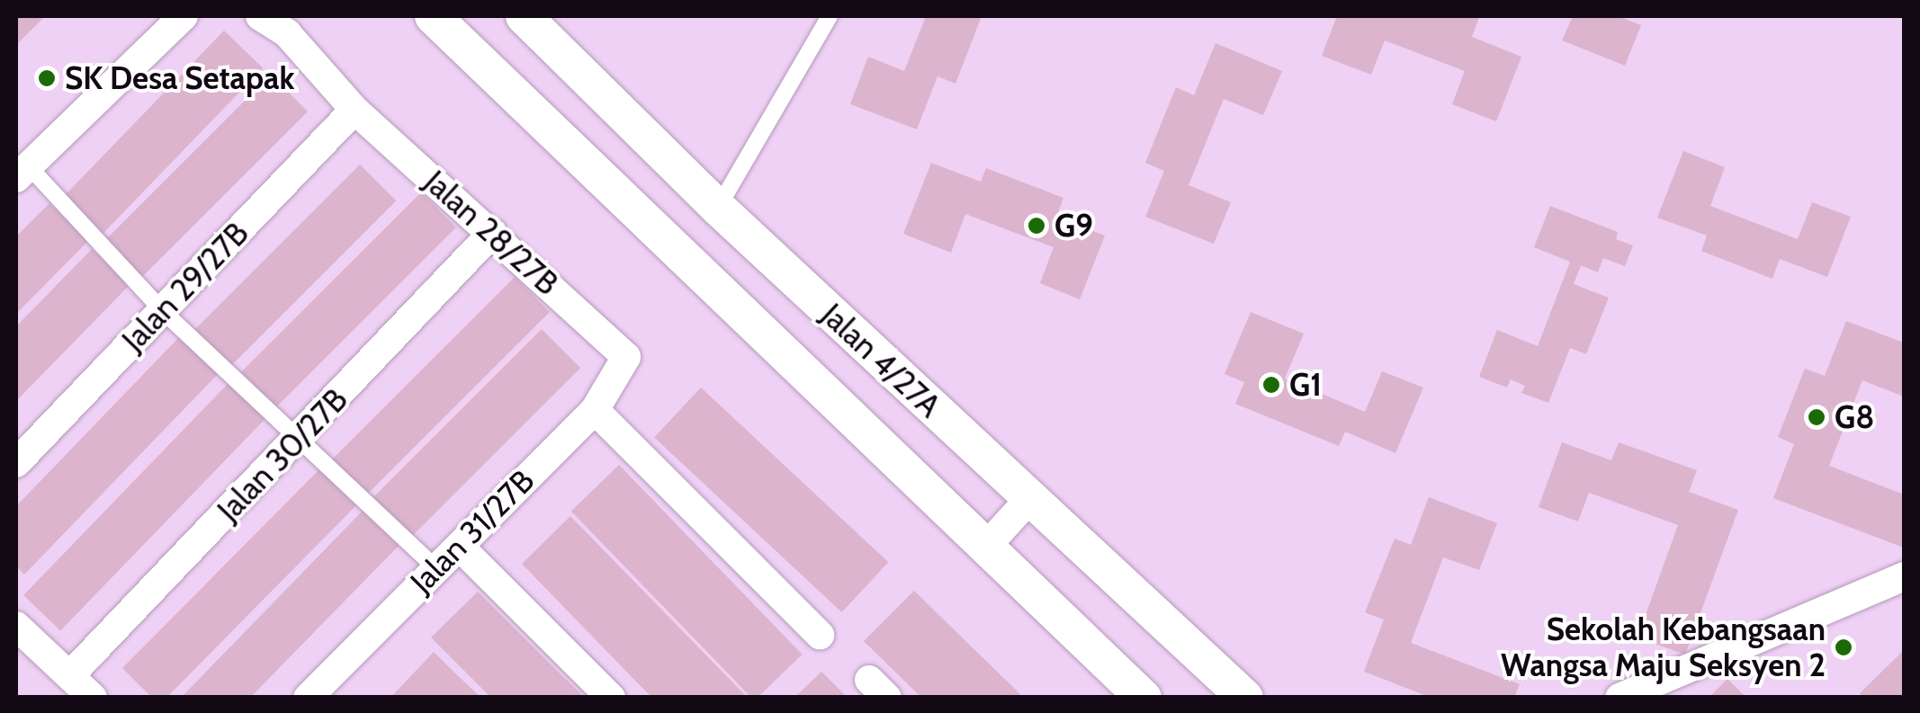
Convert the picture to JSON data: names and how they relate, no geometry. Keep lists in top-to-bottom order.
{
  "streets": {
    "street": [
      "Jalan 28/27B",
      "Jalan 29/27B",
      "Jalan 4/27A",
      "Jalan 30/27B",
      "Jalan 31/27B"
    ]
  },
  "crossings": [
    ["Jalan 28/27B", "Jalan 29/27B"],
    ["Jalan 28/27B", "Jalan 30/27B"],
    ["Jalan 28/27B", "Jalan 31/27B"]
  ],
  "places": [
    "SK Desa Setapak",
    "G9",
    "G1",
    "G8",
    "Sekolah Kebangsaan Wangsa Maju Seksyen 2"
  ]
}
